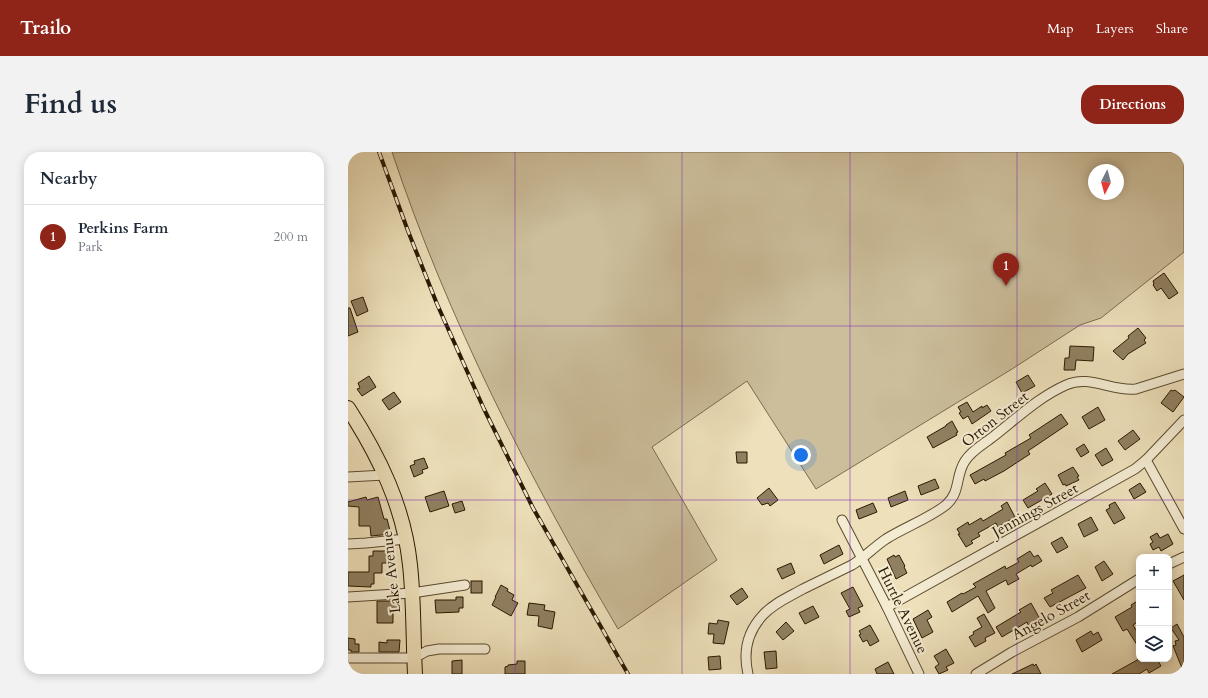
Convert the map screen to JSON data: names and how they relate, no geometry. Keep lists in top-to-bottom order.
{
  "streets": {
    "main road": ["Lake Avenue"],
    "street": [
      "Orton Street",
      "Jennings Street",
      "Hurtle Avenue",
      "Angelo Street"
    ]
  },
  "crossings": [
    ["Orton Street", "Hurtle Avenue"],
    ["Jennings Street", "Hurtle Avenue"]
  ],
  "north": "bottom",
  "page": {
    "header": "Trailo",
    "nav": ["Map", "Layers", "Share"],
    "title": "Find us",
    "buttons": "Directions",
    "heading": "Nearby",
    "list": [
      {
        "mark": "1",
        "name": "Perkins Farm",
        "note": "Park",
        "value": "200 m"
      }
    ],
    "pins": "1",
    "map_buttons": ["+", "−"]
  }
}
